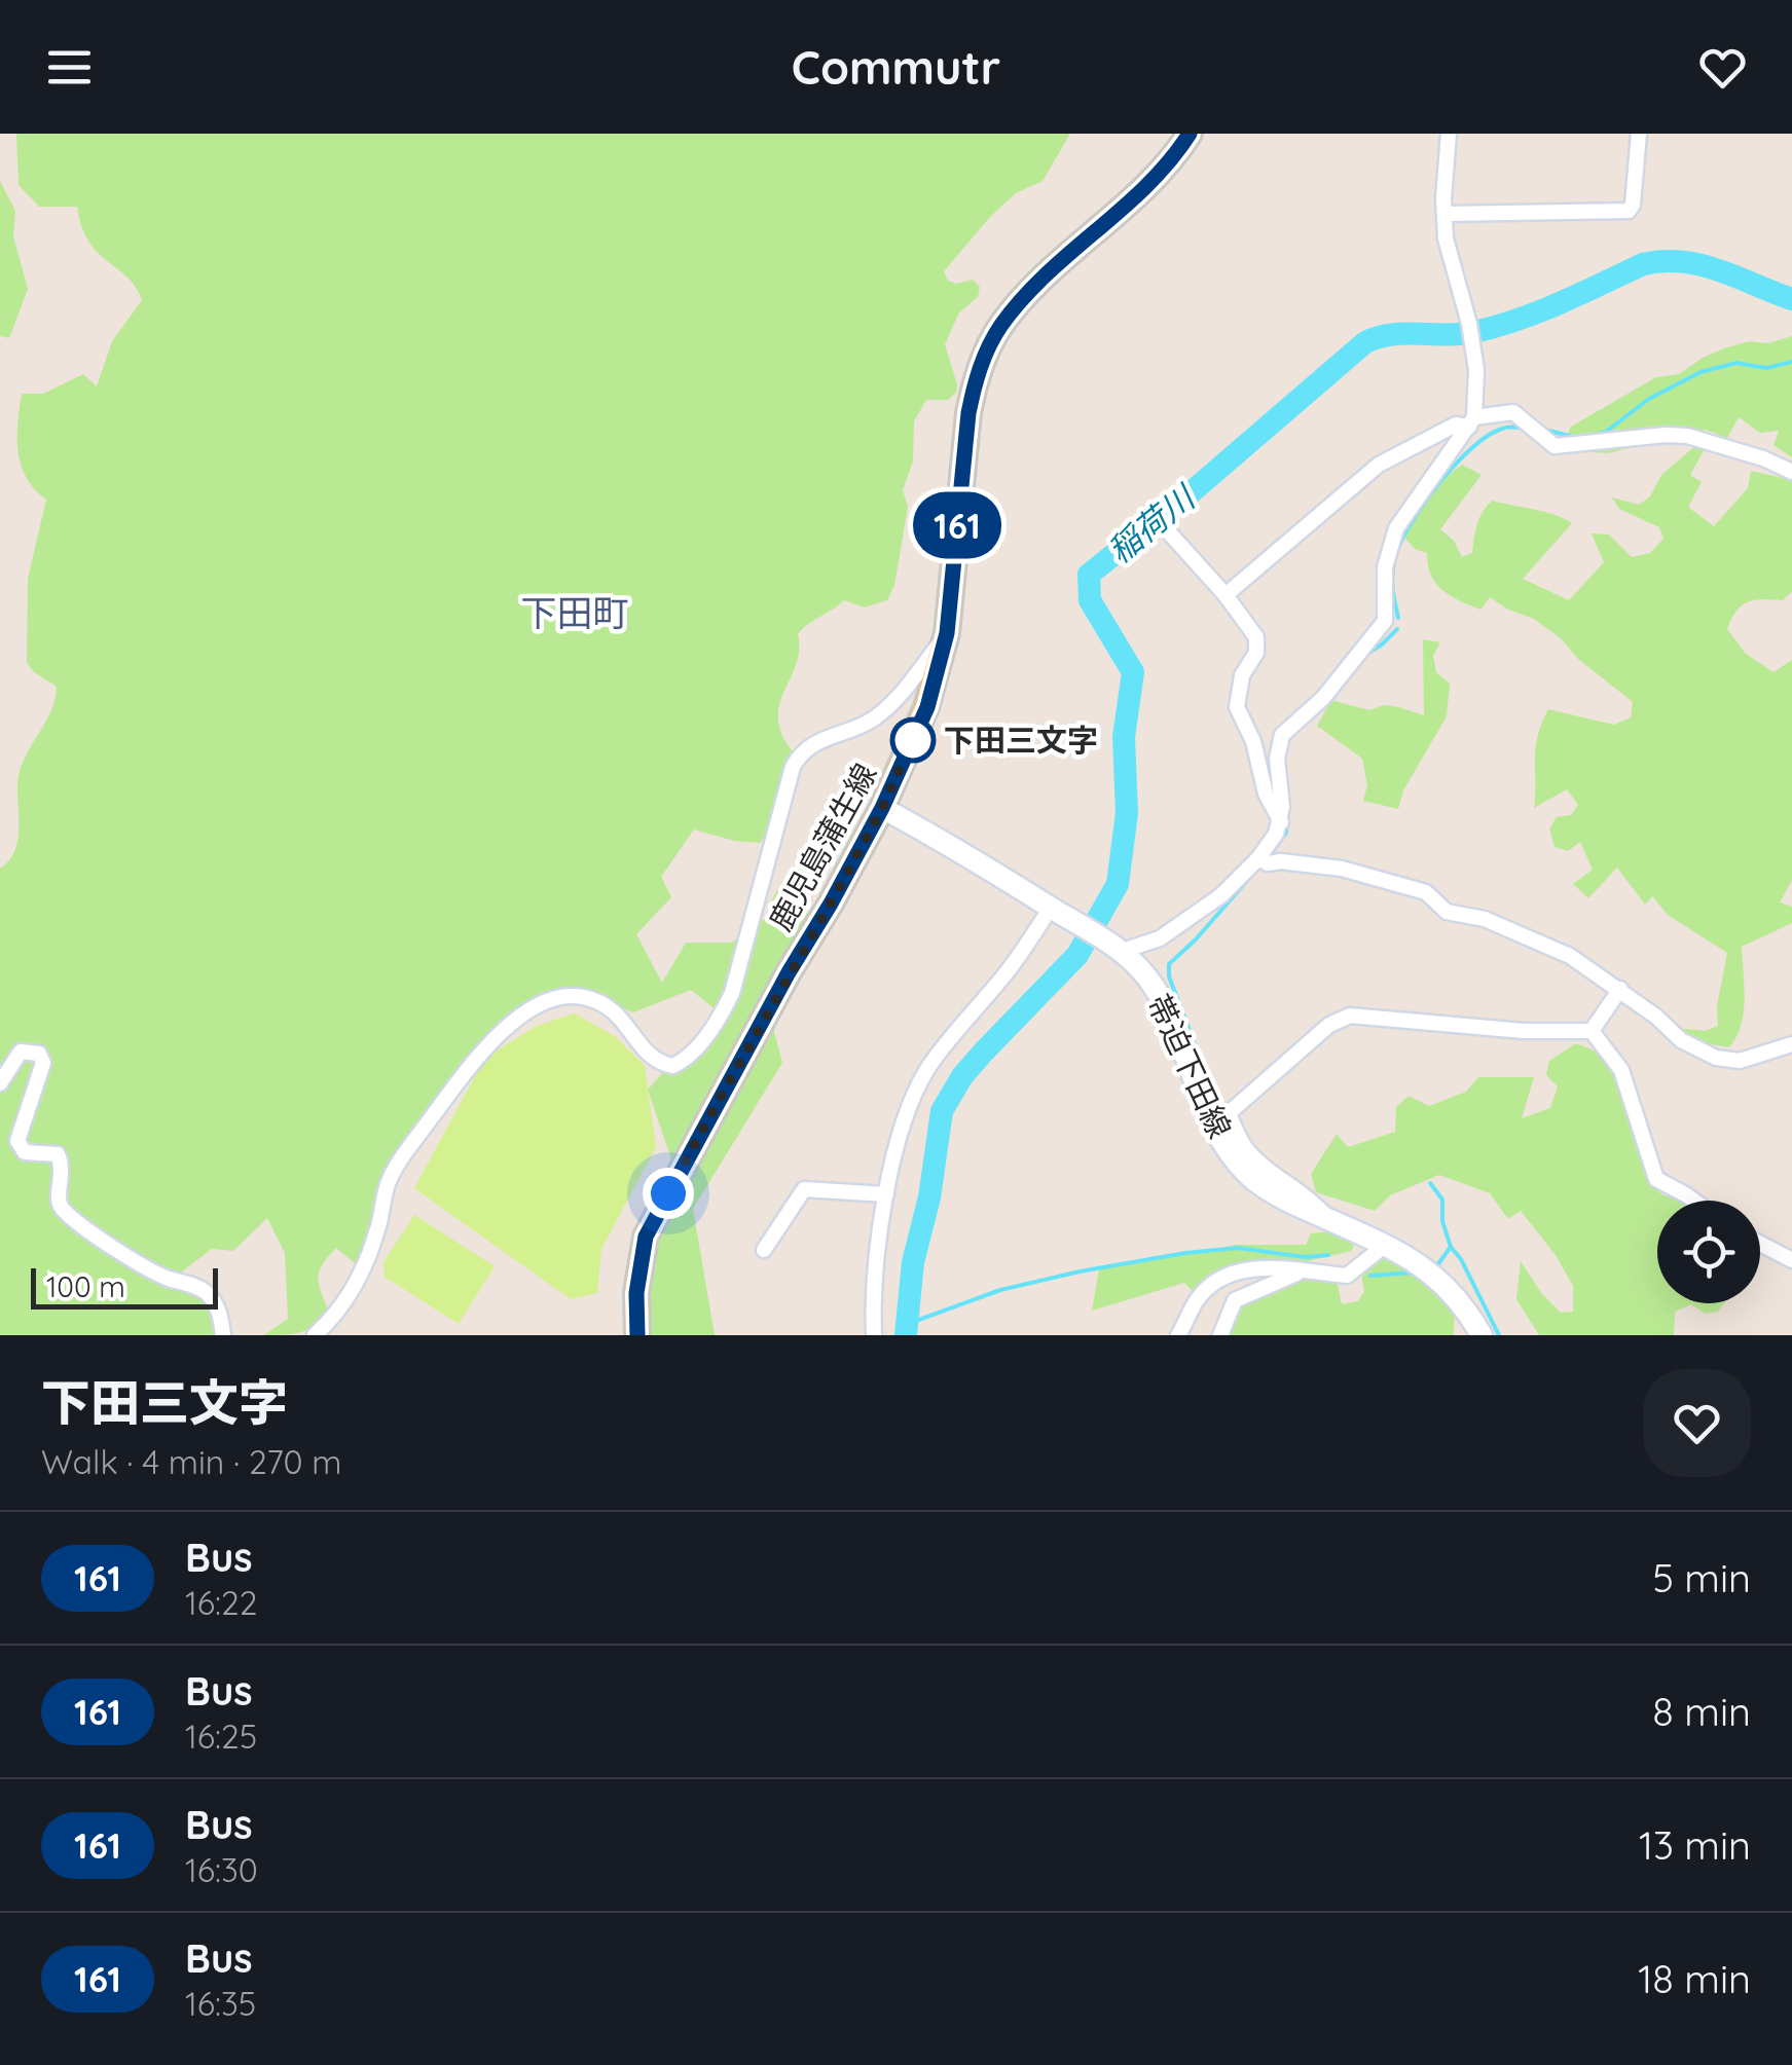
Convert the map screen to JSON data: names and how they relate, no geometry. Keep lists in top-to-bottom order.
{
  "streets": {
    "main road": ["鹿児島蒲生線", "帯迫下田線"]
  },
  "crossings": [
    ["鹿児島蒲生線", "帯迫下田線"]
  ],
  "districts": ["下田町"],
  "water": ["稲荷川"],
  "places": ["下田三文字"],
  "lines": ["bus line 161"],
  "scale_bar": "100 m",
  "page": {
    "header": "Commutr",
    "on_map": "161",
    "scale": "100 m",
    "heading": ["下田三文字", "Walk · 4 min · 270 m"],
    "list": [
      {
        "mark": "161",
        "name": "Bus",
        "note": "16:22",
        "value": "5 min"
      },
      {
        "mark": "161",
        "name": "Bus",
        "note": "16:25",
        "value": "8 min"
      },
      {
        "mark": "161",
        "name": "Bus",
        "note": "16:30",
        "value": "13 min"
      },
      {
        "mark": "161",
        "name": "Bus",
        "note": "16:35",
        "value": "18 min"
      }
    ]
  }
}
